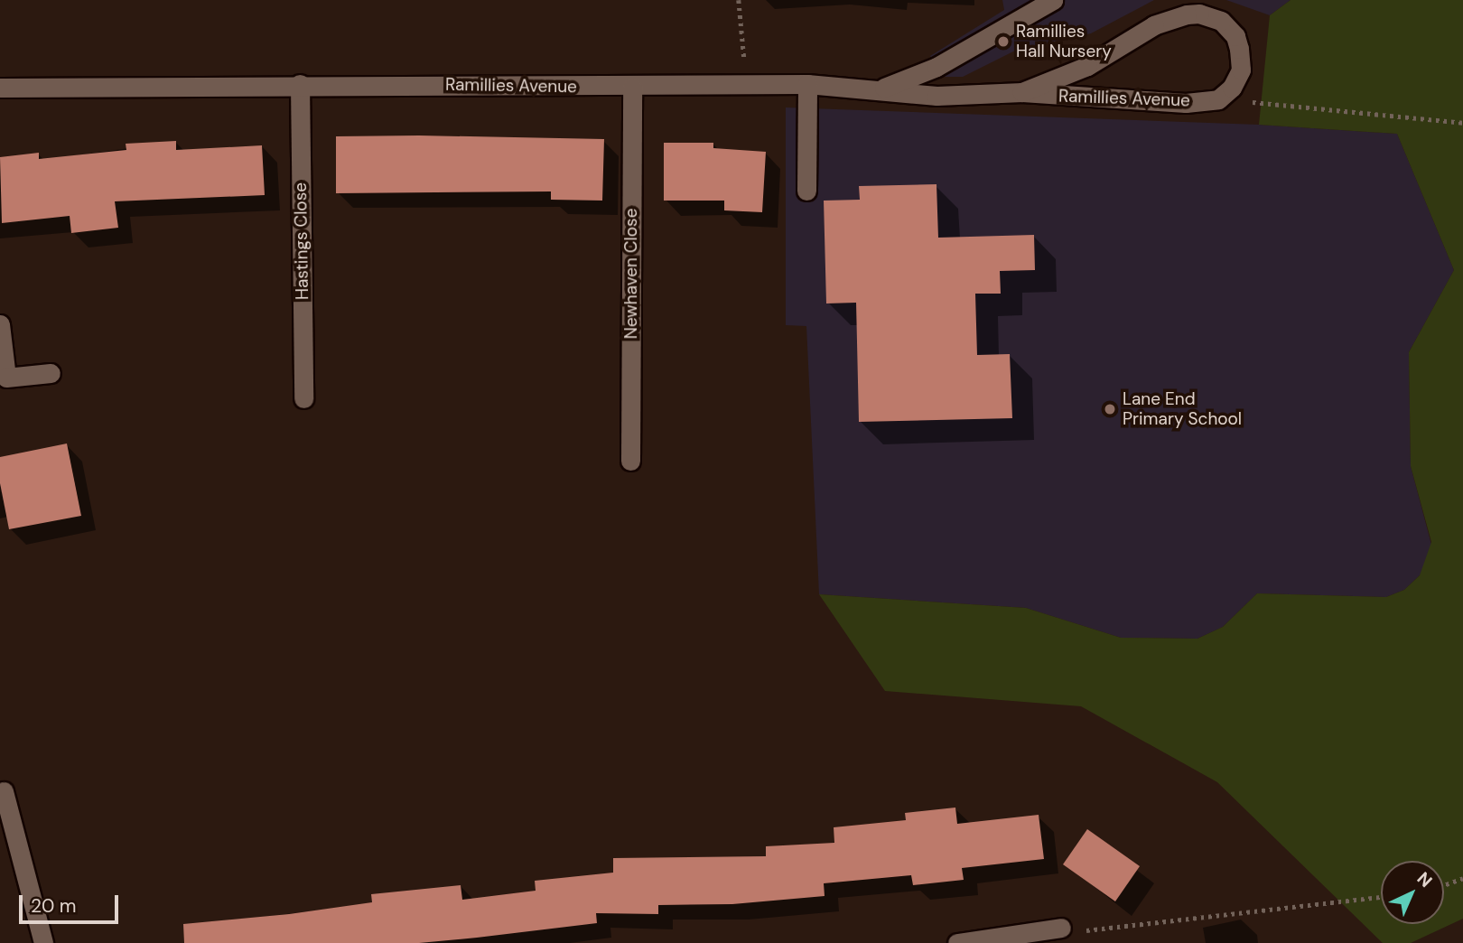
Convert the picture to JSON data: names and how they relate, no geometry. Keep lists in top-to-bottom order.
{
  "streets": {
    "street": ["Ramillies Avenue", "Hastings Close", "Newhaven Close"]
  },
  "crossings": [
    ["Ramillies Avenue", "Hastings Close"],
    ["Ramillies Avenue", "Newhaven Close"]
  ],
  "places": ["Ramillies Hall Nursery", "Lane End Primary School"],
  "scale_bar": "20 m",
  "north": "top right"
}
